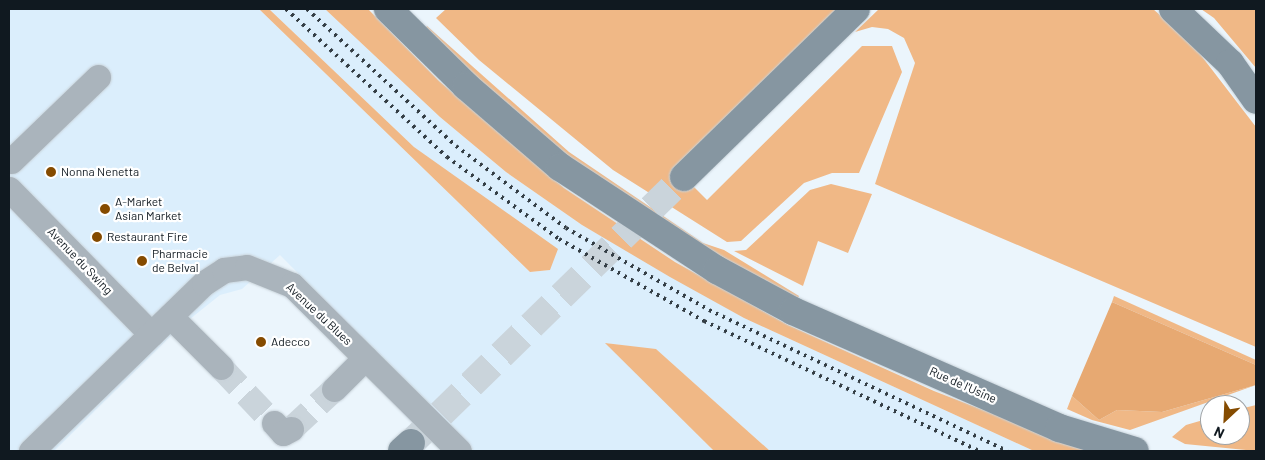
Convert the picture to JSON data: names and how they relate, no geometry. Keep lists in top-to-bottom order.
{
  "streets": {
    "main road": ["Rue de l'Usine"],
    "street": ["Avenue du Swing", "Avenue du Blues"]
  },
  "crossings": [
    ["Avenue du Swing", "Avenue du Blues"]
  ],
  "places": [
    "Nonna Nenetta",
    "A-Market Asian Market",
    "Restaurant Fire",
    "Pharmacie de Belval",
    "Adecco"
  ],
  "north": "bottom left"
}
